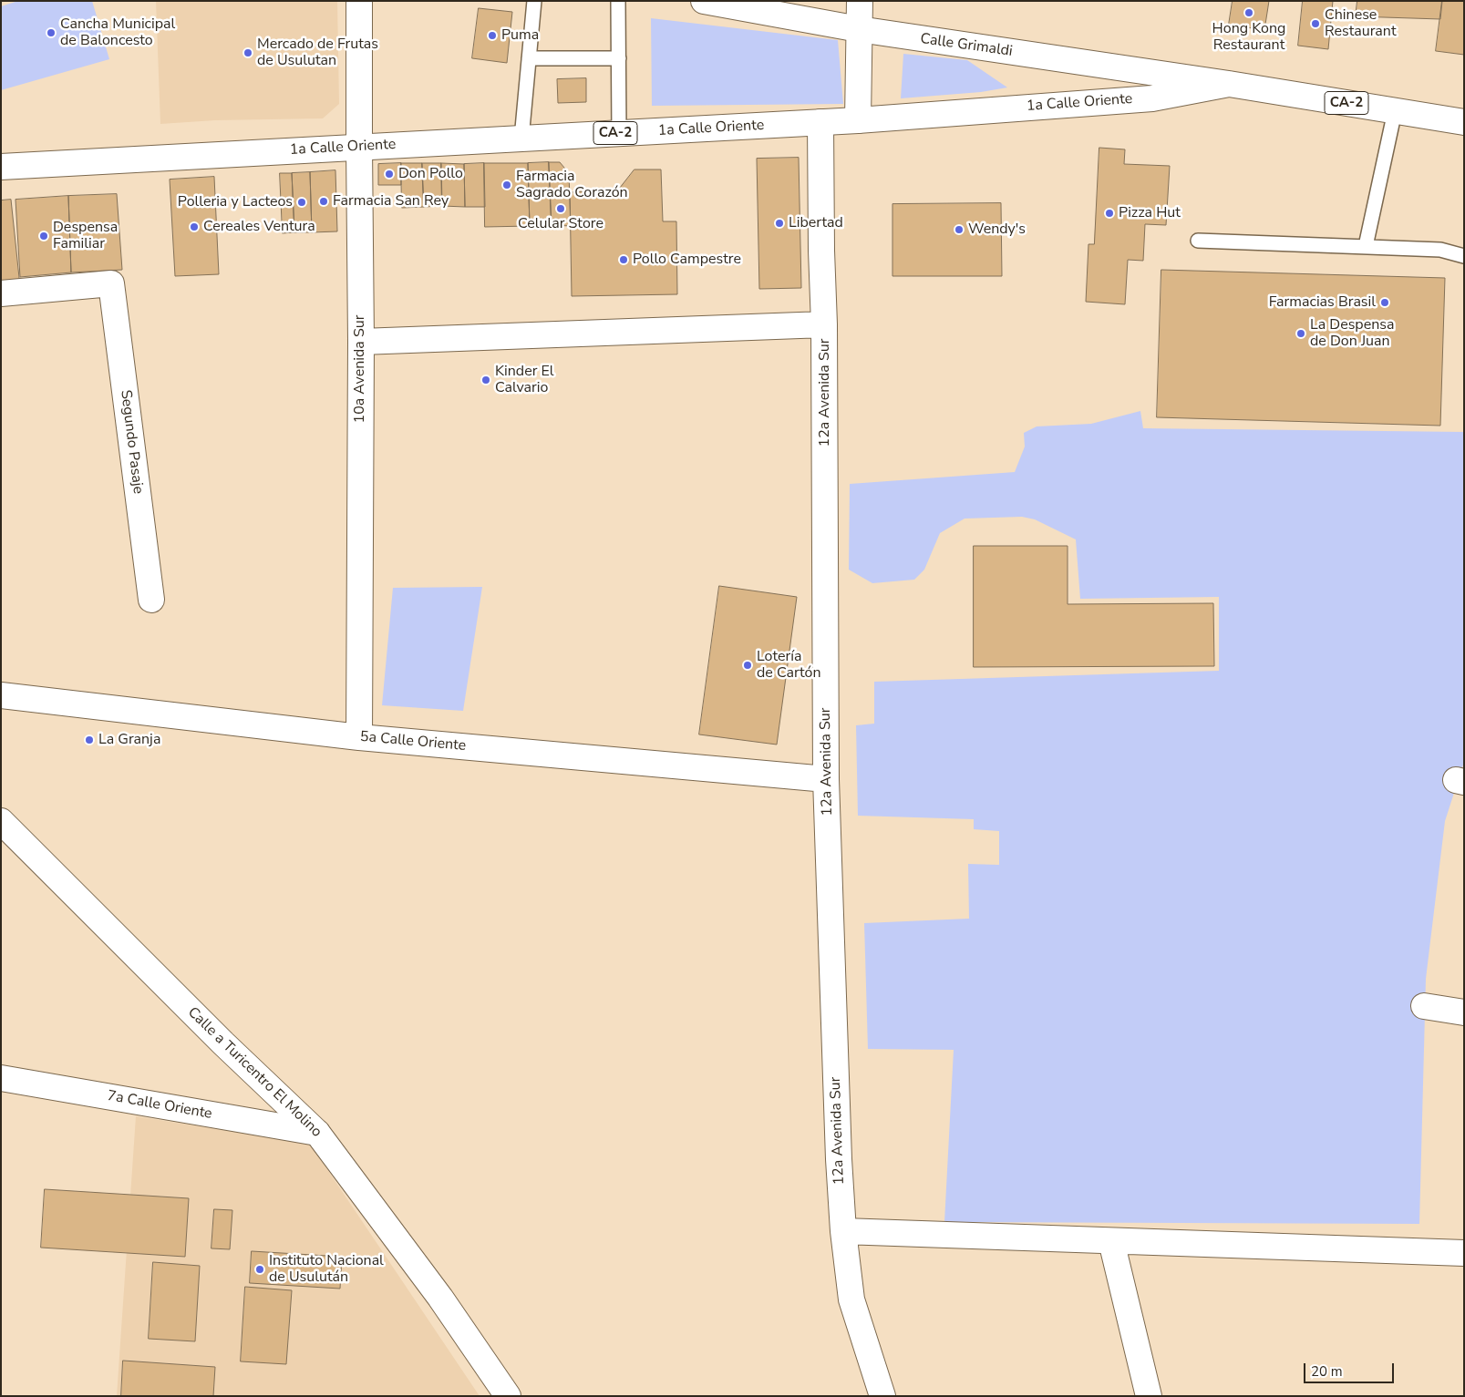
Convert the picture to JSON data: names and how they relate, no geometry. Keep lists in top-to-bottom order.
{
  "streets": {
    "street": [
      "Calle Grimaldi",
      "1a Calle Oriente",
      "CA-2",
      "10a Avenida Sur",
      "12a Avenida Sur",
      "Segundo Pasaje",
      "5a Calle Oriente",
      "Calle a Turicentro El Molino",
      "7a Calle Oriente"
    ]
  },
  "crossings": [
    ["Calle Grimaldi", "1a Calle Oriente"],
    ["Calle Grimaldi", "CA-2"],
    ["1a Calle Oriente", "CA-2"],
    ["1a Calle Oriente", "10a Avenida Sur"],
    ["1a Calle Oriente", "12a Avenida Sur"],
    ["10a Avenida Sur", "5a Calle Oriente"],
    ["12a Avenida Sur", "5a Calle Oriente"],
    ["Calle a Turicentro El Molino", "7a Calle Oriente"]
  ],
  "places": [
    "Hong Kong Restaurant",
    "Chinese Restaurant",
    "Cancha Municipal de Baloncesto",
    "Puma",
    "Mercado de Frutas de Usulutan",
    "Don Pollo",
    "Farmacia Sagrado Corazón",
    "Farmacia San Rey",
    "Polleria y Lacteos",
    "Celular Store",
    "Pizza Hut",
    "Libertad",
    "Cereales Ventura",
    "Wendy's",
    "Despensa Familiar",
    "Pollo Campestre",
    "Farmacias Brasil",
    "La Despensa de Don Juan",
    "Kinder El Calvario",
    "Lotería de Cartón",
    "La Granja",
    "Instituto Nacional de Usulután"
  ],
  "scale_bar": "20 m"
}
